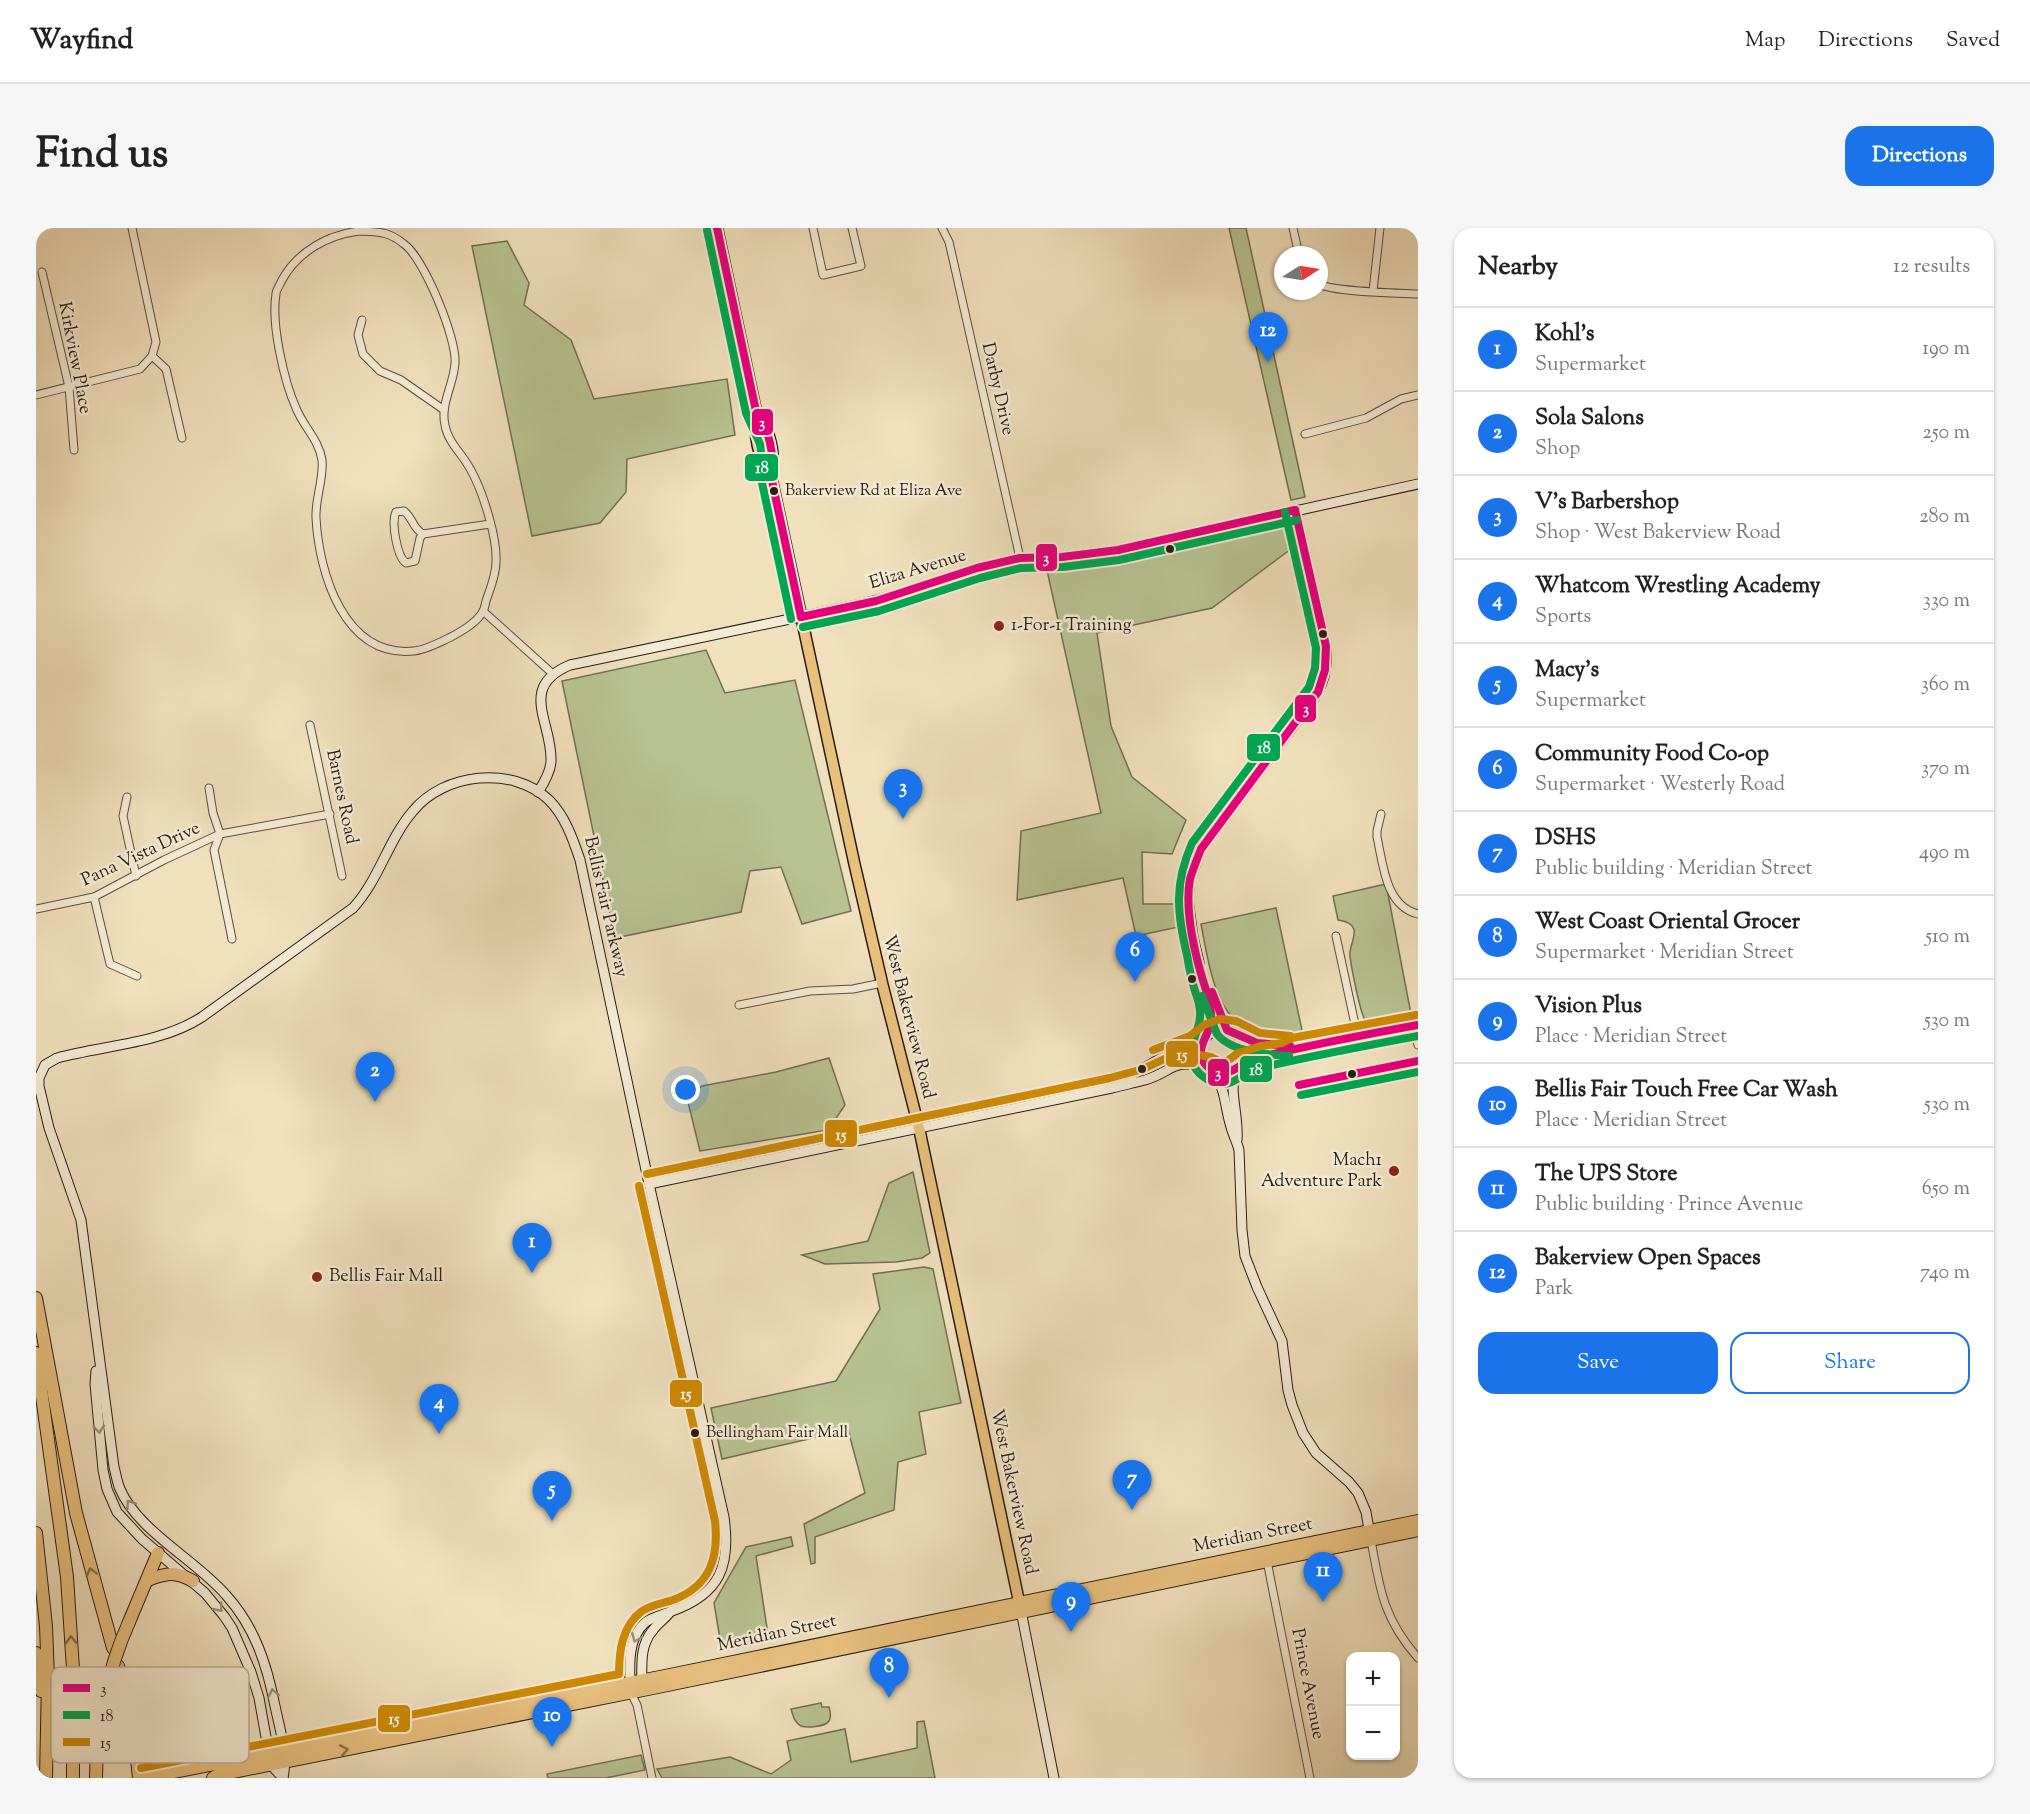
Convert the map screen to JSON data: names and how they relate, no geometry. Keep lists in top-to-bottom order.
{
  "streets": {
    "highway": ["Meridian Street"],
    "main road": ["West Bakerview Road"],
    "street": [
      "Kirkview Place",
      "Darby Drive",
      "Eliza Avenue",
      "Barnes Road",
      "Pana Vista Drive",
      "Bellis Fair Parkway",
      "Prince Avenue"
    ]
  },
  "crossings": [
    ["Darby Drive", "Eliza Avenue"],
    ["Eliza Avenue", "West Bakerview Road"],
    ["Barnes Road", "Pana Vista Drive"],
    ["Bellis Fair Parkway", "Meridian Street"],
    ["West Bakerview Road", "Meridian Street"],
    ["Meridian Street", "Prince Avenue"]
  ],
  "places": [
    "Bakerview Rd at Eliza Ave",
    "1-For-1 Training",
    "Mach1 Adventure Park",
    "Bellis Fair Mall",
    "Bellingham Fair Mall"
  ],
  "lines": ["transit line 3", "transit line 18", "transit line 15"],
  "legend": ["3", "18", "15"],
  "north": "right",
  "page": {
    "header": "Wayfind",
    "nav": ["Map", "Directions", "Saved"],
    "title": "Find us",
    "buttons": [
      "Directions",
      ["Save", "Share"]
    ],
    "heading": ["Nearby", "12 results"],
    "list": [
      {
        "mark": "1",
        "name": "Kohl's",
        "note": "Supermarket",
        "value": "190 m"
      },
      {
        "mark": "2",
        "name": "Sola Salons",
        "note": "Shop",
        "value": "250 m"
      },
      {
        "mark": "3",
        "name": "V's Barbershop",
        "note": "Shop · West Bakerview Road",
        "value": "280 m"
      },
      {
        "mark": "4",
        "name": "Whatcom Wrestling Academy",
        "note": "Sports",
        "value": "330 m"
      },
      {
        "mark": "5",
        "name": "Macy's",
        "note": "Supermarket",
        "value": "360 m"
      },
      {
        "mark": "6",
        "name": "Community Food Co-op",
        "note": "Supermarket · Westerly Road",
        "value": "370 m"
      },
      {
        "mark": "7",
        "name": "DSHS",
        "note": "Public building · Meridian Street",
        "value": "490 m"
      },
      {
        "mark": "8",
        "name": "West Coast Oriental Grocer",
        "note": "Supermarket · Meridian Street",
        "value": "510 m"
      },
      {
        "mark": "9",
        "name": "Vision Plus",
        "note": "Place · Meridian Street",
        "value": "530 m"
      },
      {
        "mark": "10",
        "name": "Bellis Fair Touch Free Car Wash",
        "note": "Place · Meridian Street",
        "value": "530 m"
      },
      {
        "mark": "11",
        "name": "The UPS Store",
        "note": "Public building · Prince Avenue",
        "value": "650 m"
      },
      {
        "mark": "12",
        "name": "Bakerview Open Spaces",
        "note": "Park",
        "value": "740 m"
      }
    ],
    "pins": [
      "12",
      "3",
      "6",
      "2",
      "1",
      "4",
      "7",
      "5",
      "11",
      "9",
      "8",
      "10"
    ],
    "map_buttons": ["+", "−"]
  }
}
